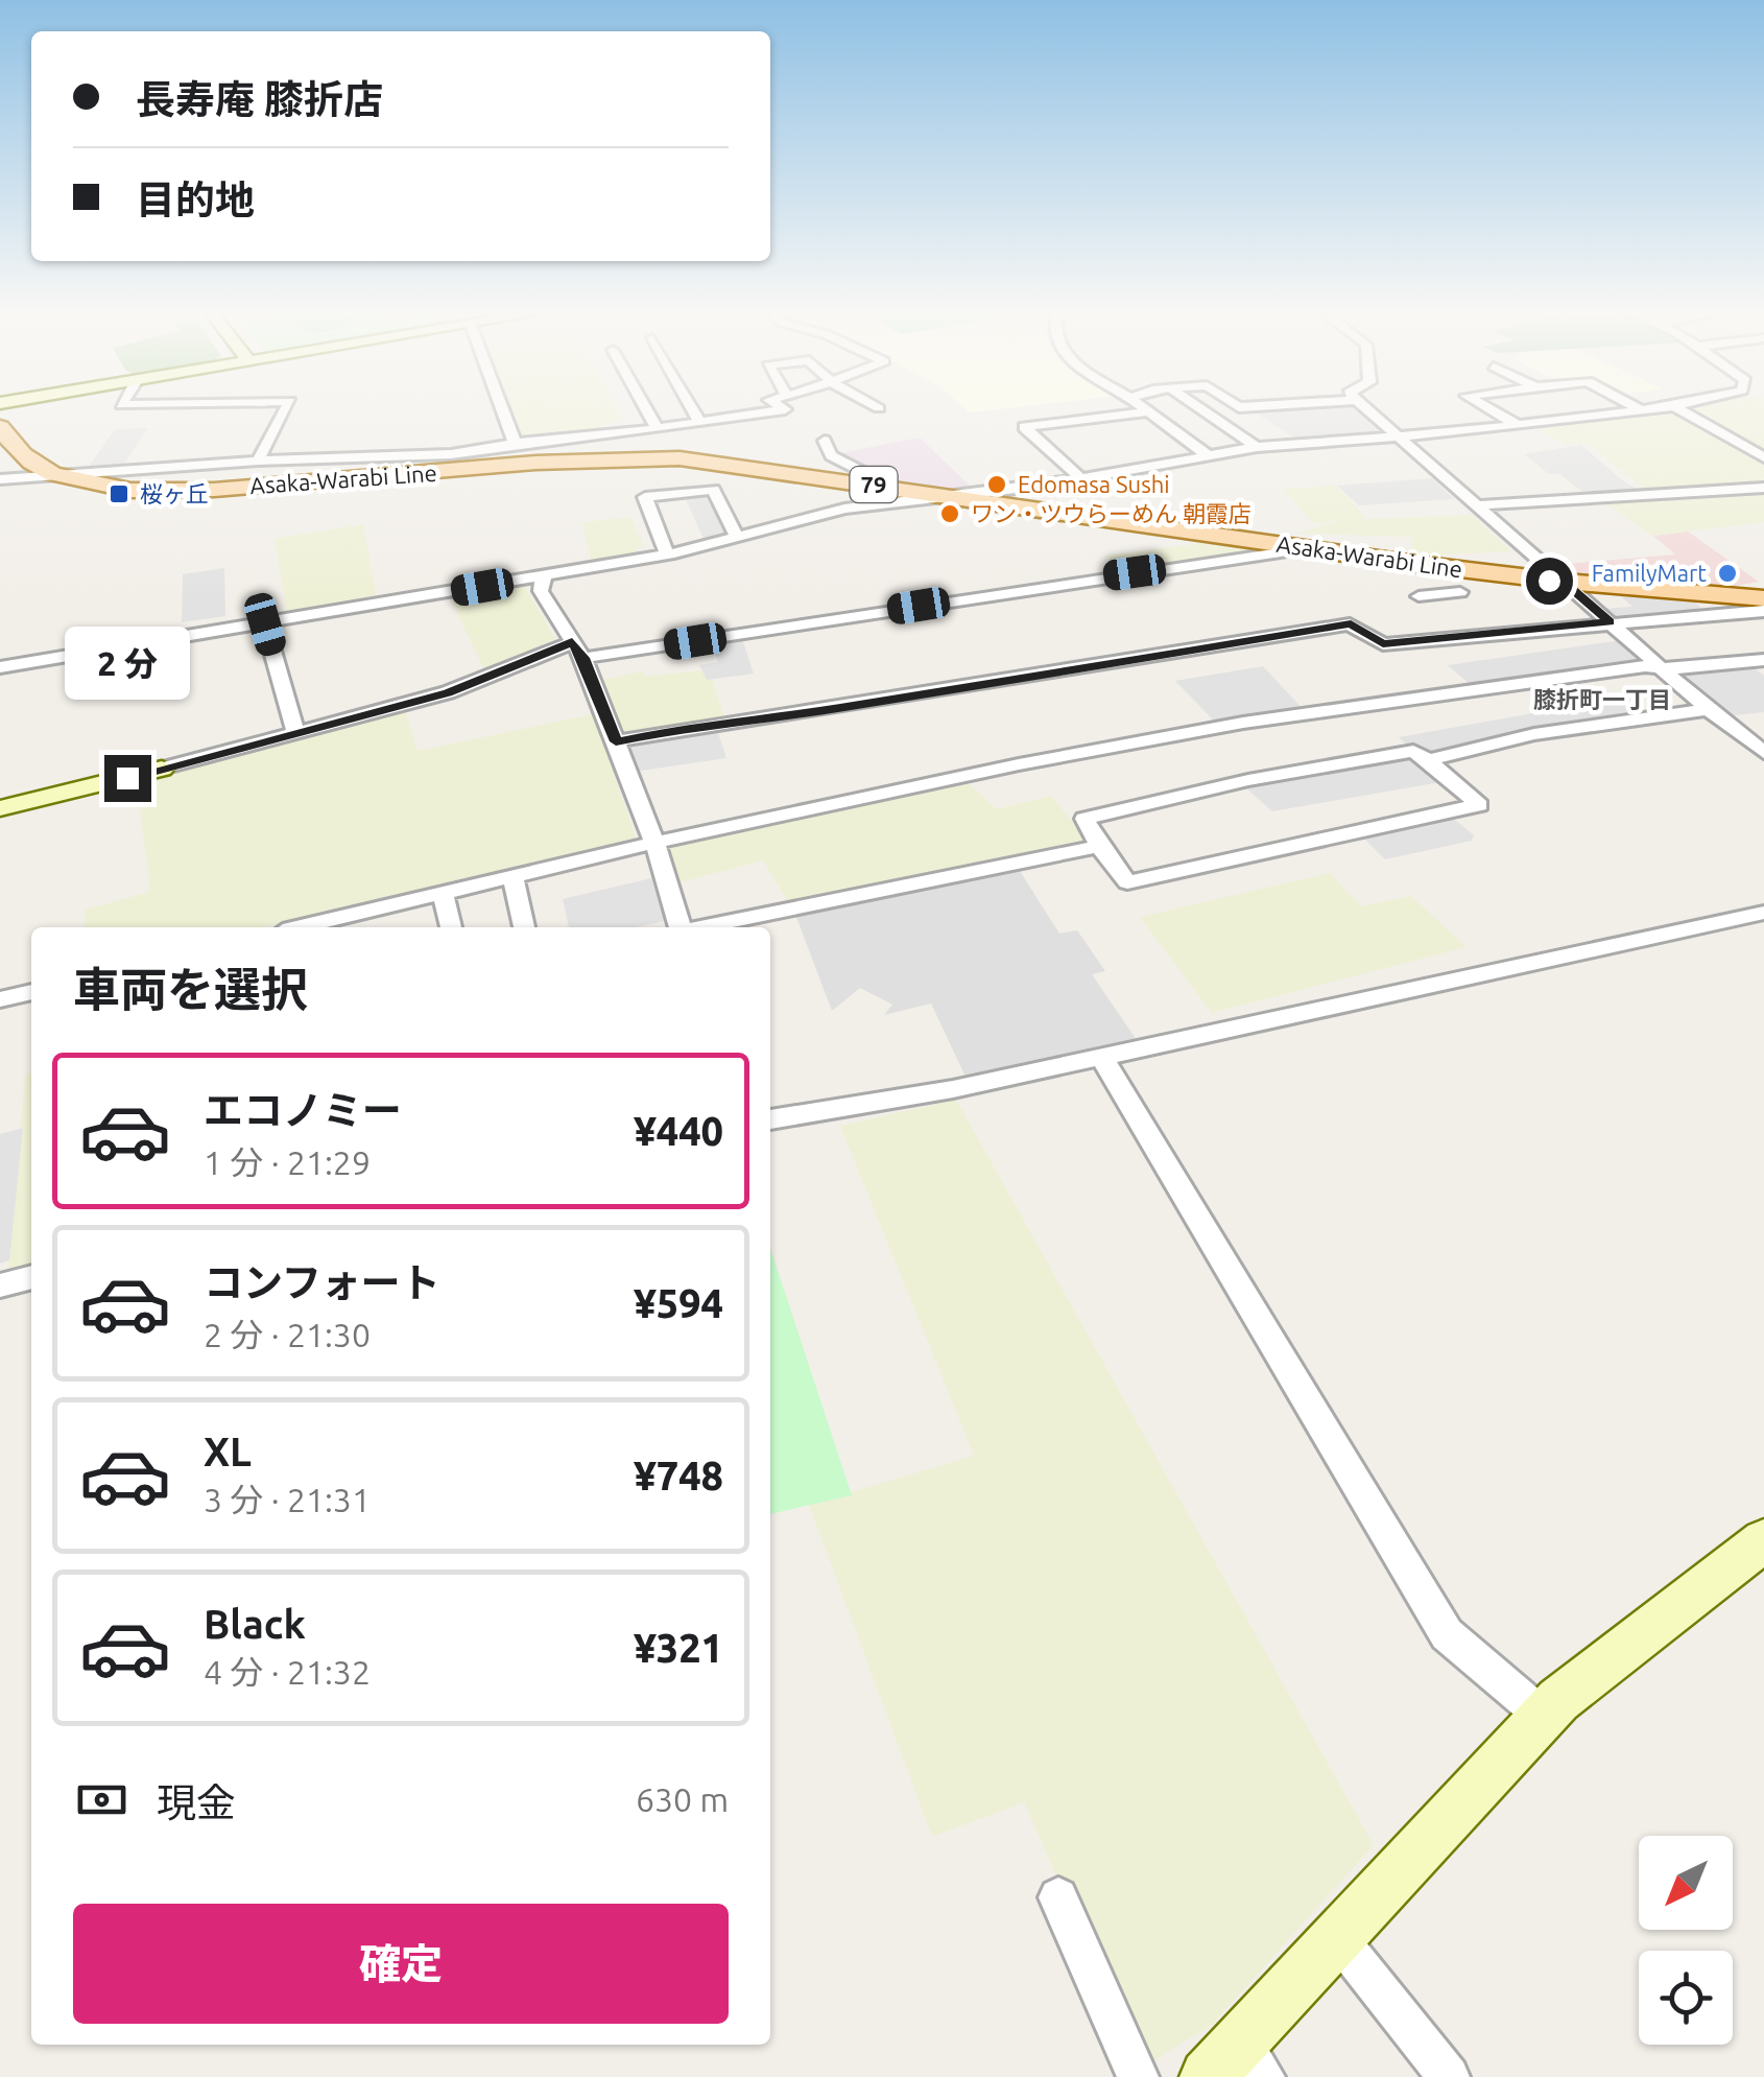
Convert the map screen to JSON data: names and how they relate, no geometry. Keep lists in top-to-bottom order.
{
  "streets": {
    "main road": ["Asaka-Warabi Line", "79"]
  },
  "districts": ["膝折町一丁目"],
  "places": {
    "other": ["Edomasa Sushi", "ワン・ツウらーめん 朝霞店", "FamilyMart"],
    "transit": ["桜ヶ丘"]
  },
  "north": "bottom left",
  "page": {
    "banner": ["長寿庵 膝折店", "目的地"],
    "bubble": "2 分",
    "heading": "車両を選択",
    "list": [
      {
        "name": "エコノミー",
        "note": "1 分 · 21:29",
        "value": "¥440"
      },
      {
        "name": "コンフォート",
        "note": "2 分 · 21:30",
        "value": "¥594"
      },
      {
        "name": "XL",
        "note": "3 分 · 21:31",
        "value": "¥748"
      },
      {
        "name": "Black",
        "note": "4 分 · 21:32",
        "value": "¥321"
      }
    ],
    "pay": ["現金", "630 m"],
    "buttons": "確定"
  }
}
